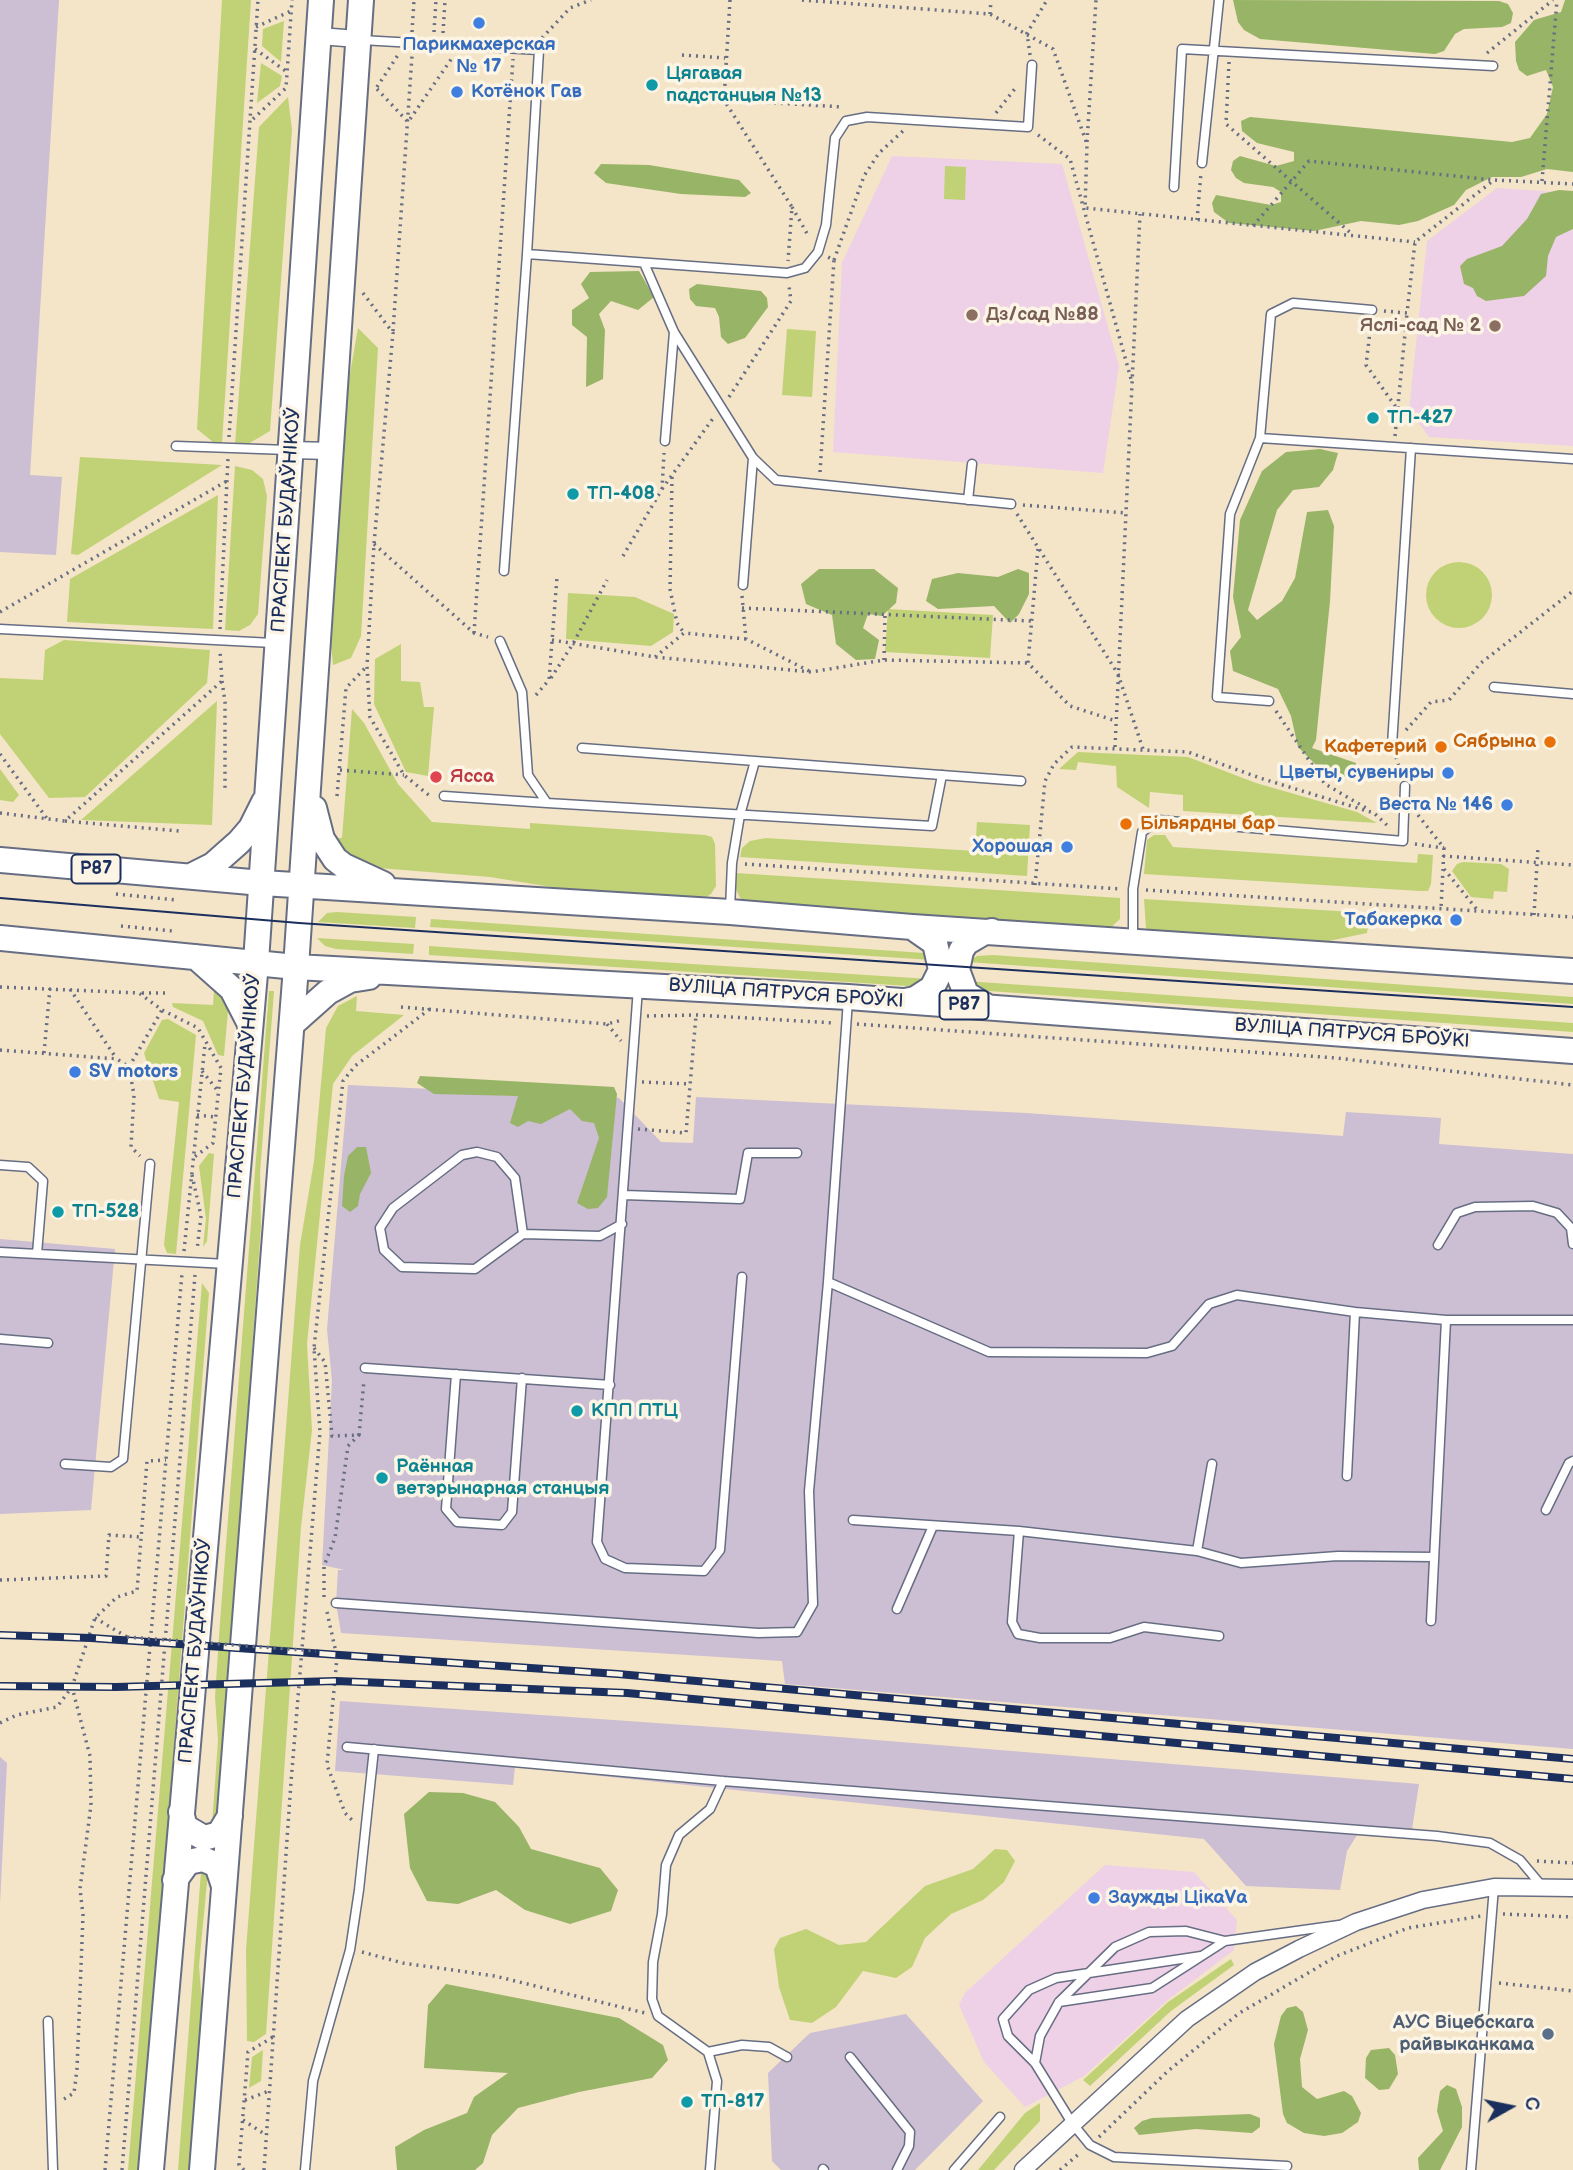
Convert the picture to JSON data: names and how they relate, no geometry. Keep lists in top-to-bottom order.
{
  "streets": {
    "main road": ["ПРАСПЕКТ БУДАЎНІКОЎ", "Р87", "ВУЛІЦА ПЯТРУСЯ БРОЎКІ"]
  },
  "crossings": [
    ["ПРАСПЕКТ БУДАЎНІКОЎ", "Р87"],
    ["ПРАСПЕКТ БУДАЎНІКОЎ", "ВУЛІЦА ПЯТРУСЯ БРОЎКІ"]
  ],
  "places": [
    "Парикмахерская № 17",
    "Цягавая падстанцыя №13",
    "Котёнок Гав",
    "Дз/сад №88",
    "Яслі-сад № 2",
    "ТП-427",
    "ТП-408",
    "Сябрына",
    "Кафетерий",
    "Цветы, сувениры",
    "Ясса",
    "Веста № 146",
    "Більярдны бар",
    "Хорошая",
    "Табакерка",
    "SV motors",
    "ТП-528",
    "КПП ПТЦ",
    "Раённая ветэрынарная станцыя",
    "Заужды ЦікаVа",
    "АУС Віцебскага райвыканкама",
    "ТП-817"
  ],
  "north": "right"
}
